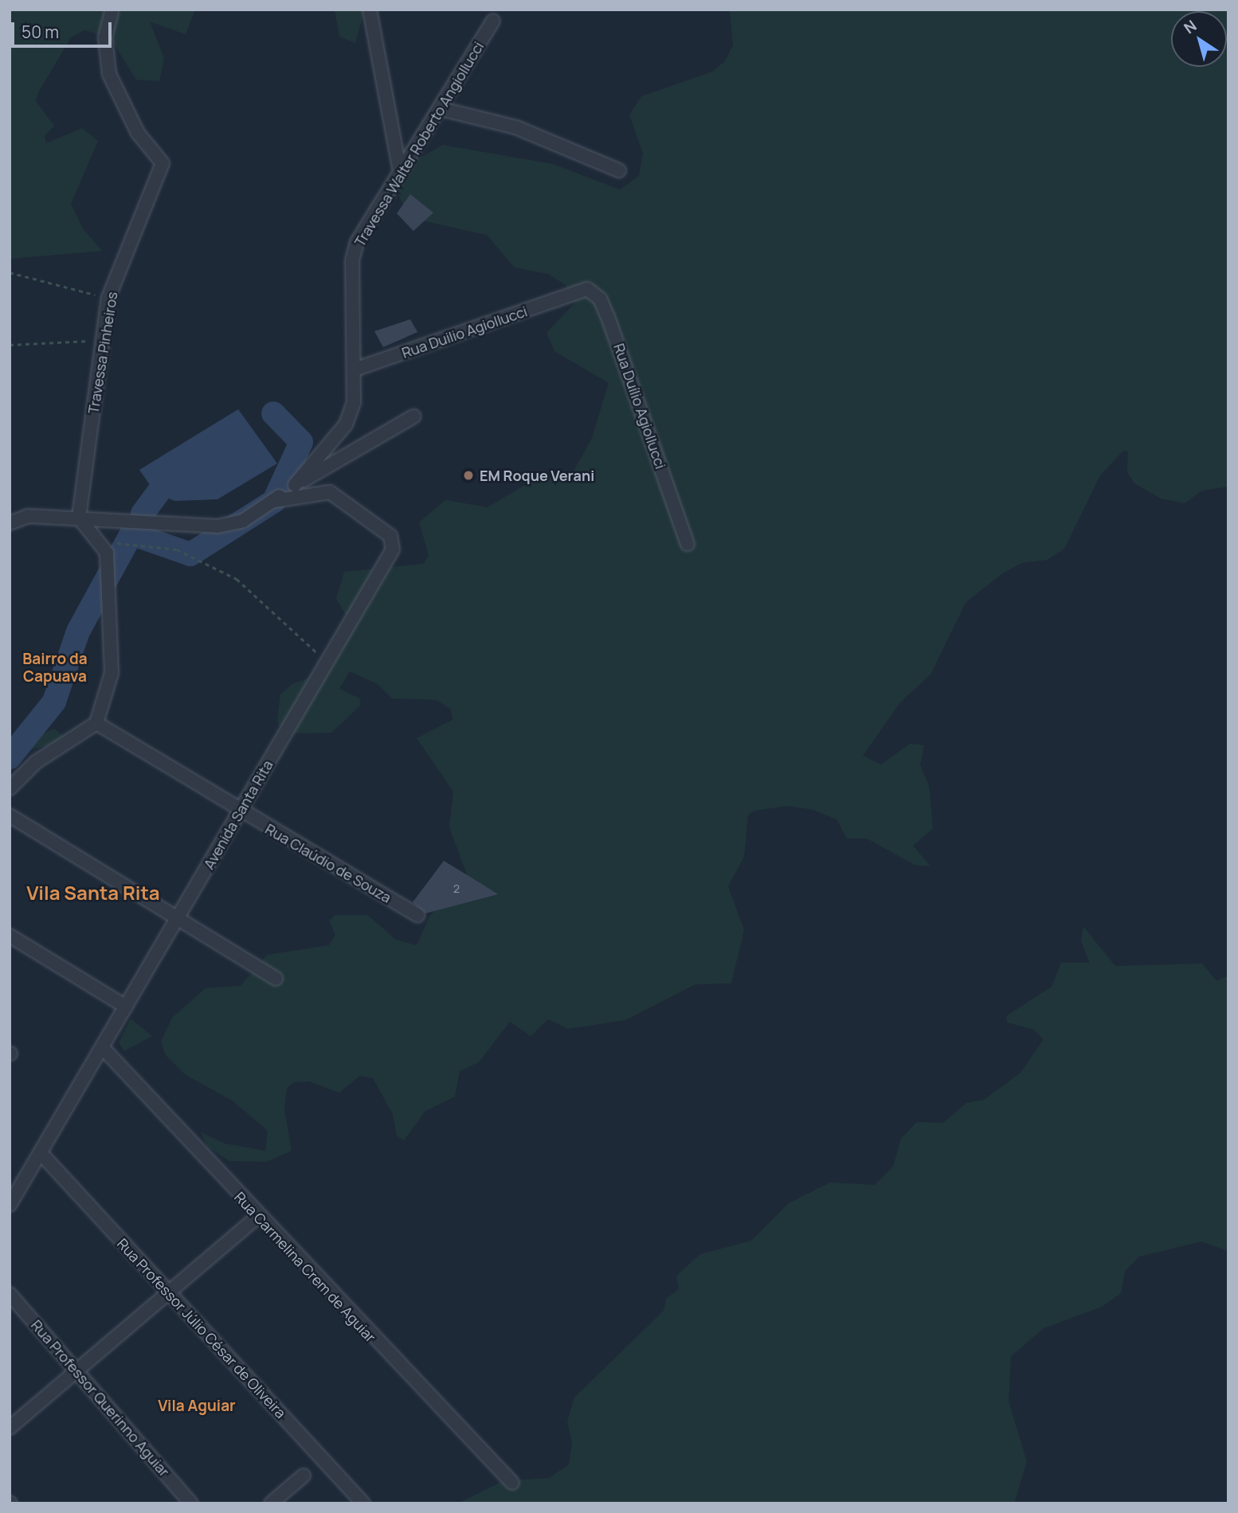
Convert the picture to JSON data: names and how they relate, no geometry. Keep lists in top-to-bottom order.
{
  "streets": {
    "street": [
      "Travessa Walter Roberto Angiollucci",
      "Rua Duilio Agiollucci",
      "Travessa Pinheiros",
      "Rua Duílio Agiollucci",
      "Avenida Santa Rita",
      "Rua Claúdio de Souza",
      "Rua Carmelina Crem de Aguiar",
      "Rua Professor Júlio César de Oliveira",
      "Rua Professor Querinno Aguiar"
    ]
  },
  "crossings": [
    ["Travessa Walter Roberto Angiollucci", "Rua Duilio Agiollucci"],
    ["Rua Duilio Agiollucci", "Rua Duílio Agiollucci"],
    ["Avenida Santa Rita", "Rua Claúdio de Souza"],
    ["Avenida Santa Rita", "Rua Carmelina Crem de Aguiar"],
    ["Avenida Santa Rita", "Rua Professor Júlio César de Oliveira"]
  ],
  "districts": ["Bairro da Capuava", "Vila Santa Rita", "Vila Aguiar"],
  "places": ["EM Roque Verani"],
  "house_numbers": ["2"],
  "scale_bar": "50 m",
  "north": "top left"
}
